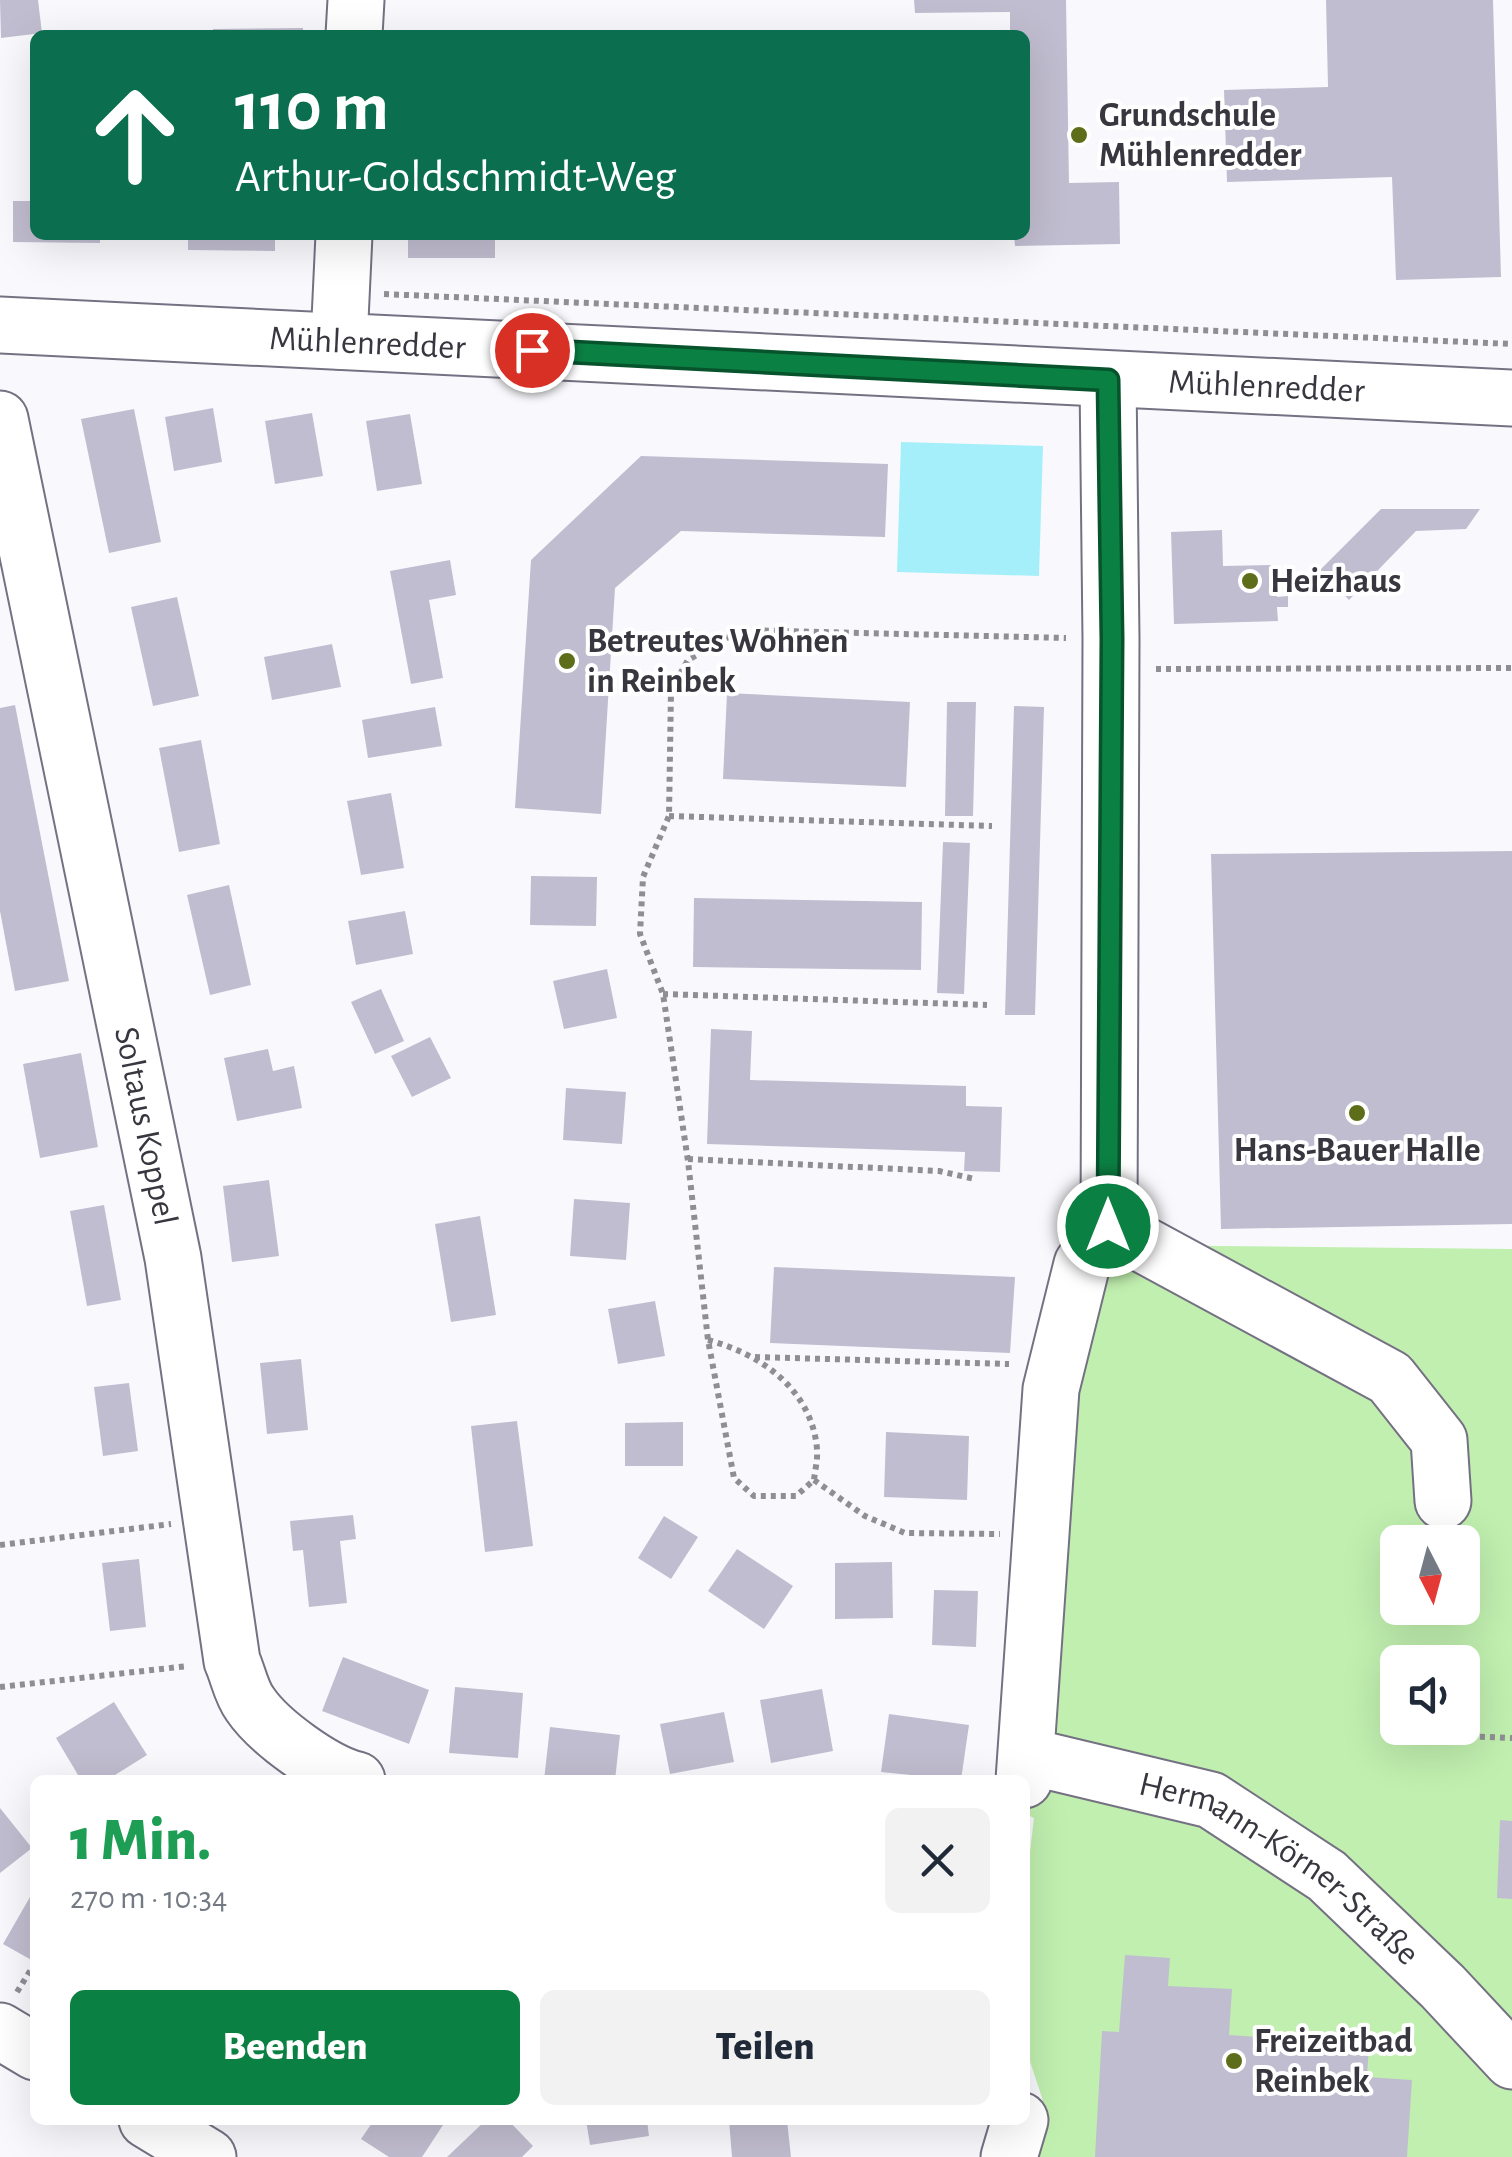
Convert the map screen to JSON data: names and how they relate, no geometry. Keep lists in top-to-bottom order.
{
  "streets": {
    "street": ["Mühlenredder", "Soltaus Koppel", "Hermann-Körner-Straße"]
  },
  "places": [
    "Grundschule Mühlenredder",
    "Heizhaus",
    "Betreutes Wohnen in Reinbek",
    "Hans-Bauer Halle",
    "Freizeitbad Reinbek"
  ],
  "north": "bottom",
  "page": {
    "turn": ["110 m", "Arthur-Goldschmidt-Weg"],
    "heading": ["1 Min.", "270 m · 10:34"],
    "buttons": ["Beenden", "Teilen"]
  }
}
